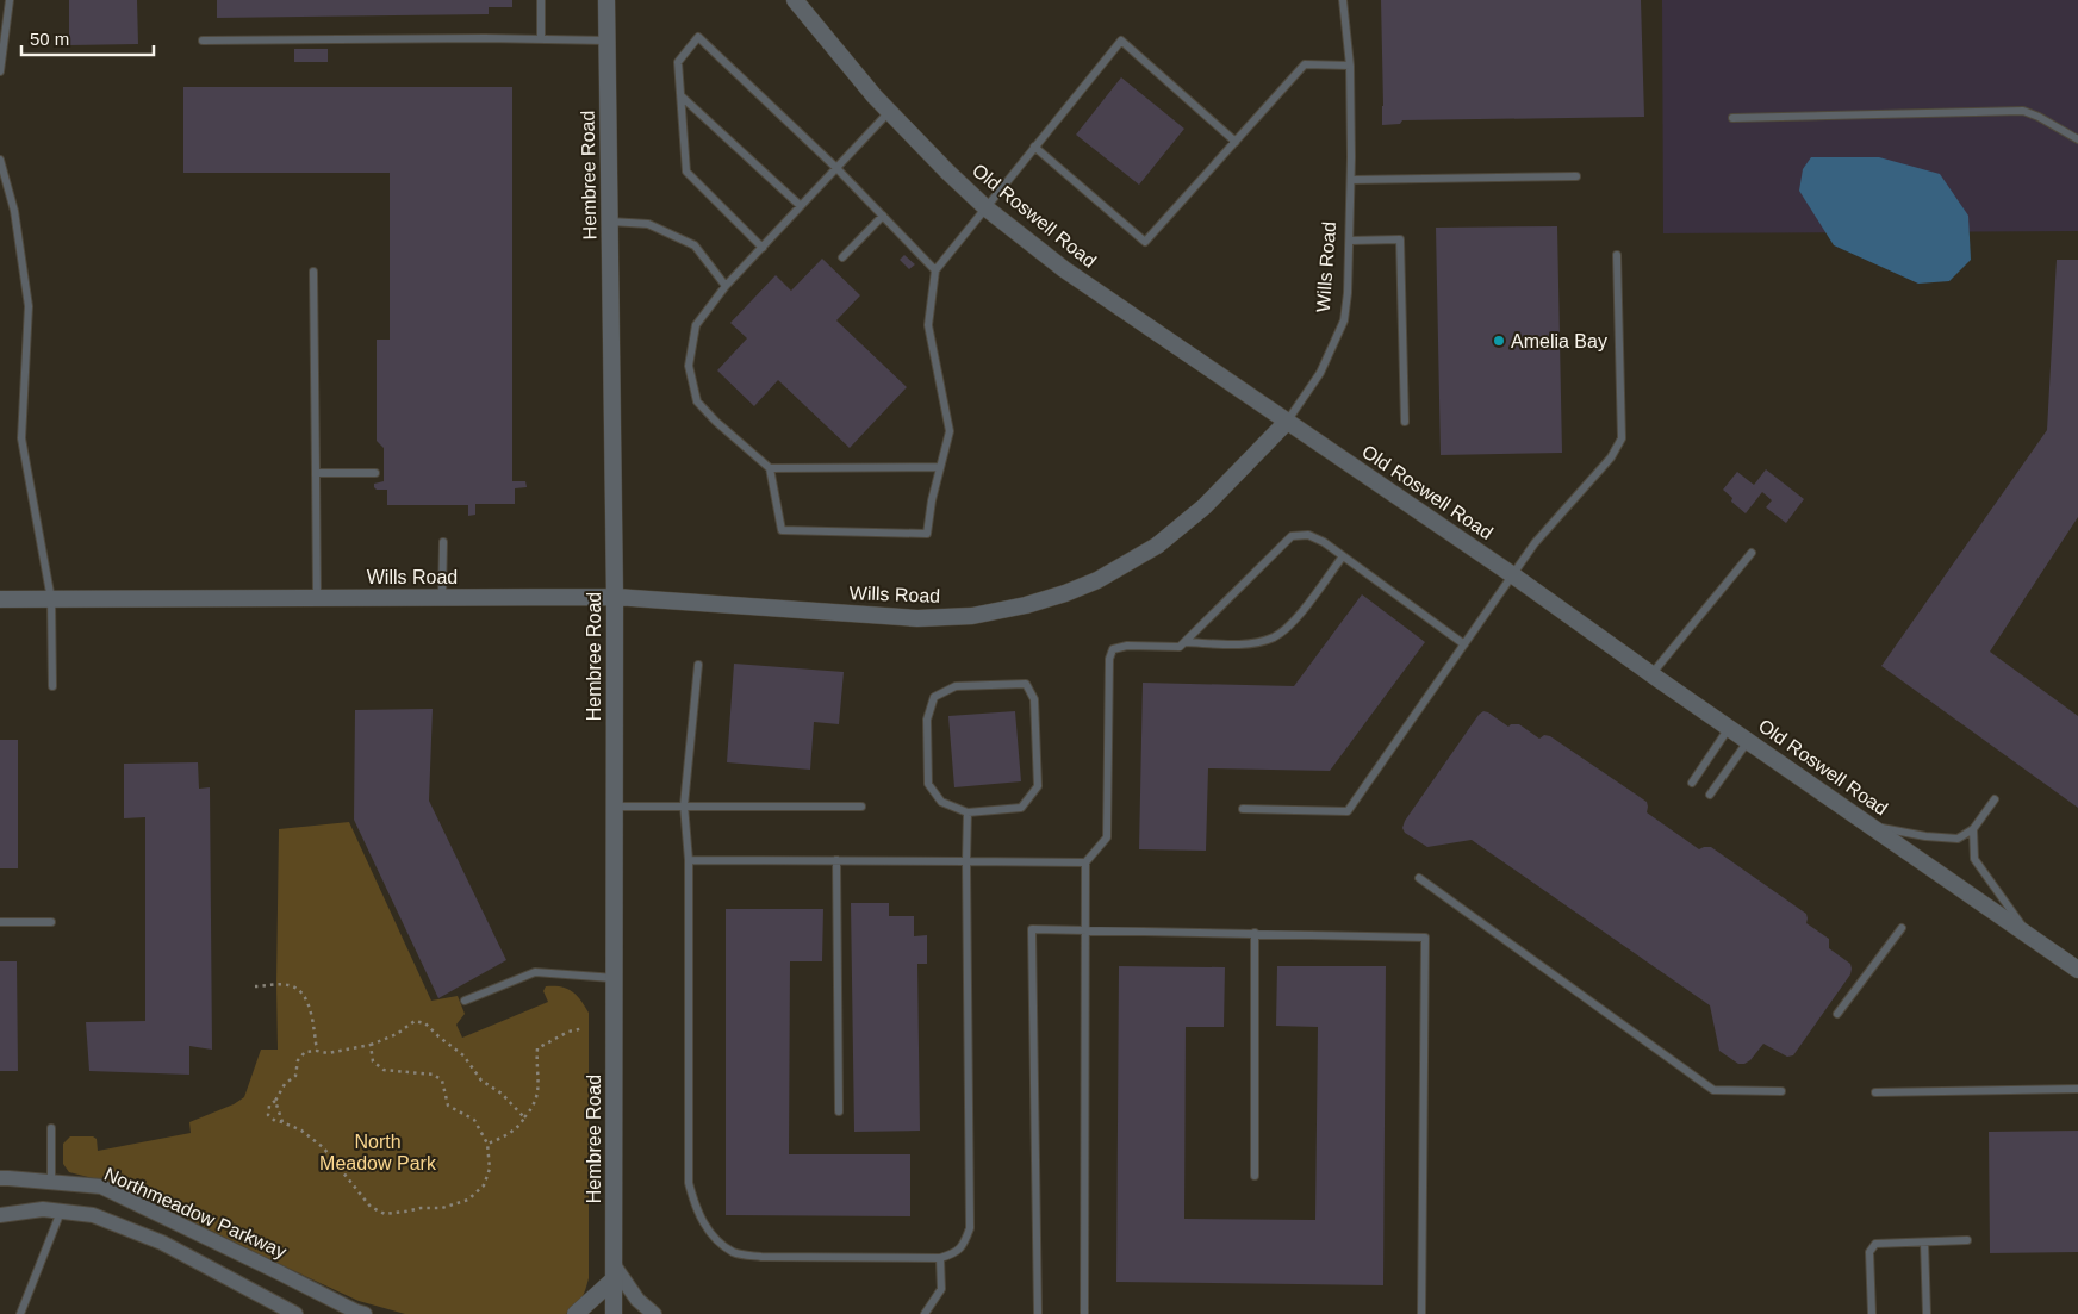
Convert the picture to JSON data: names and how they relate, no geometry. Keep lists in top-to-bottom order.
{
  "streets": {
    "street": [
      "Hembree Road",
      "Old Roswell Road",
      "Wills Road",
      "Northmeadow Parkway"
    ]
  },
  "crossings": [
    ["Hembree Road", "Wills Road"],
    ["Old Roswell Road", "Wills Road"]
  ],
  "parks": ["North Meadow Park"],
  "places": ["Amelia Bay"],
  "scale_bar": "50 m"
}
